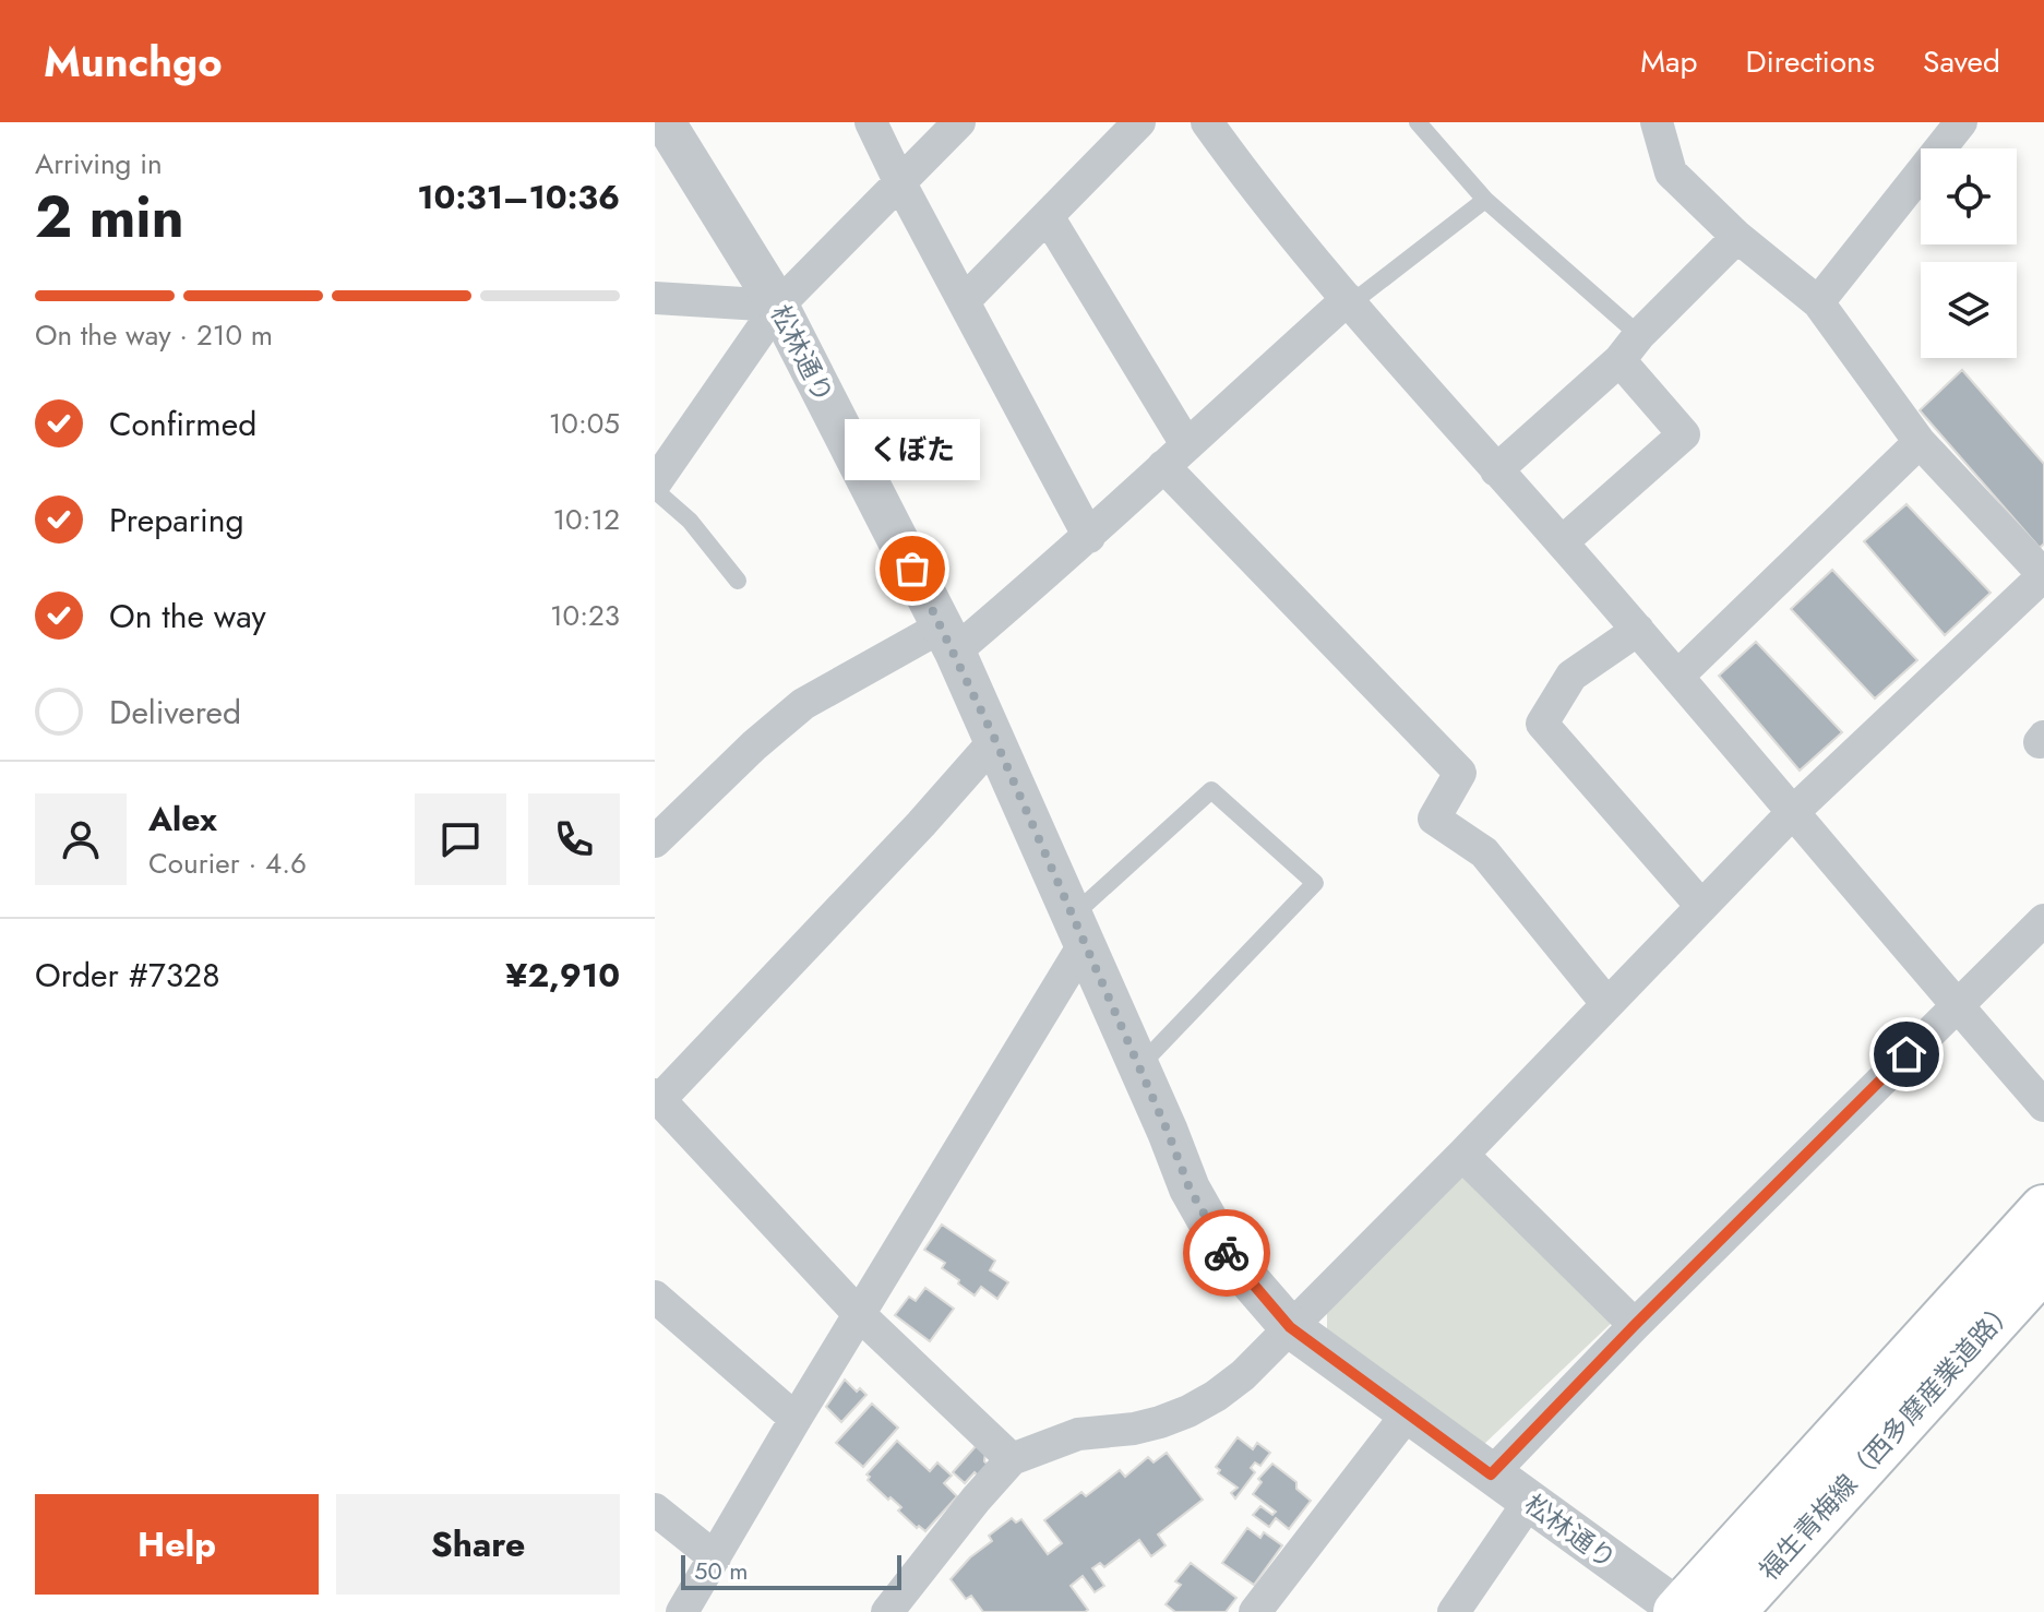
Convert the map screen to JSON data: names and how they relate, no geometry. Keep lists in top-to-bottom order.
{
  "streets": {
    "main road": ["福生青梅線（西多摩産業道路）"],
    "street": ["松林通り"]
  },
  "crossings": [
    ["松林通り", "福生青梅線（西多摩産業道路）"]
  ],
  "places": ["くぼた"],
  "scale_bar": "50 m",
  "page": {
    "header": "Munchgo",
    "nav": ["Map", "Directions", "Saved"],
    "heading": ["2 min", "Arriving in", "10:31–10:36"],
    "panel": [
      "Alex",
      "Courier · 4.6",
      "Order #7328",
      "¥2,910"
    ],
    "bar": "On the way · 210 m",
    "list": [
      ["Confirmed", "10:05"],
      ["Preparing", "10:12"],
      ["On the way", "10:23"],
      "Delivered"
    ],
    "bubble": "くぼた",
    "buttons": ["Help", "Share"],
    "scale": "50 m"
  }
}
